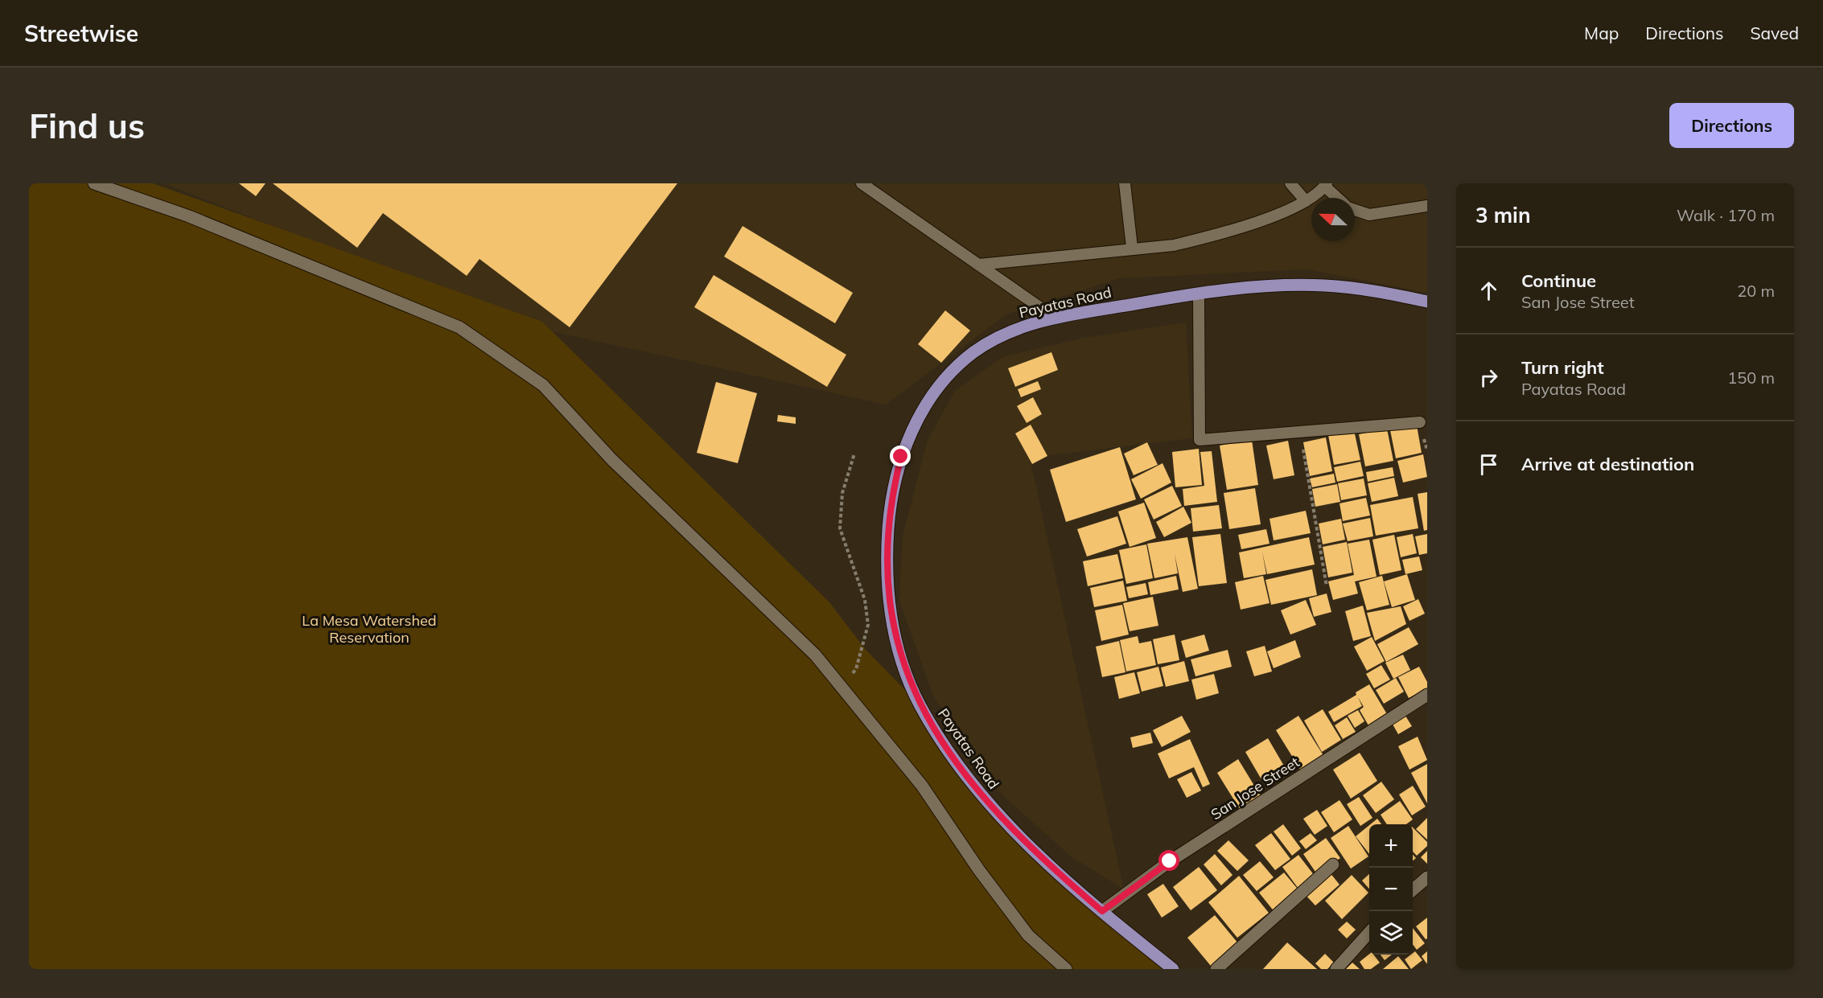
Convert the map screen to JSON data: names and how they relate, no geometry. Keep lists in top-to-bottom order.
{
  "streets": {
    "main road": ["Payatas Road"],
    "street": ["San Jose Street"]
  },
  "crossings": [
    ["Payatas Road", "San Jose Street"]
  ],
  "parks": ["La Mesa Watershed Reservation"],
  "north": "left",
  "page": {
    "header": "Streetwise",
    "nav": ["Map", "Directions", "Saved"],
    "buttons": "Directions",
    "title": "Find us",
    "heading": ["3 min", "Walk · 170 m"],
    "list": [
      ["Continue", "San Jose Street", "20 m"],
      ["Turn right", "Payatas Road", "150 m"],
      "Arrive at destination"
    ],
    "map_buttons": ["+", "−"]
  }
}
